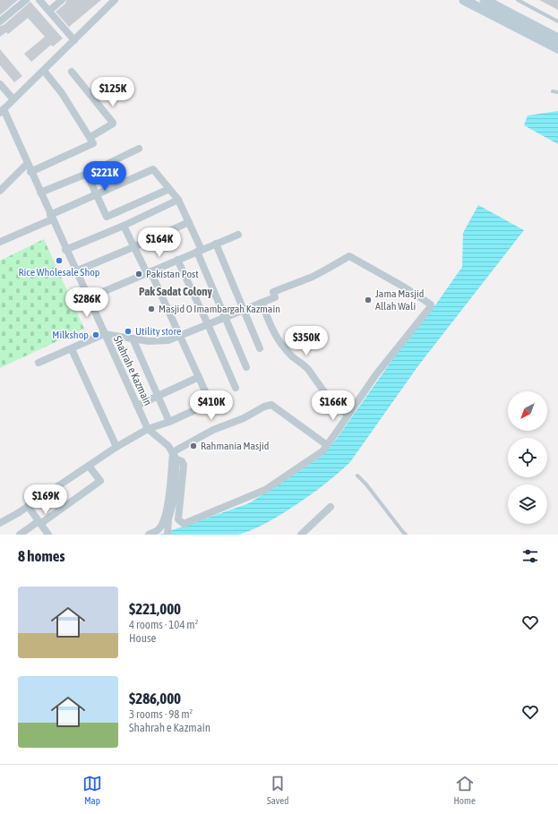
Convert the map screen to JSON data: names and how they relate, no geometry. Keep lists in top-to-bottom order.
{
  "streets": {
    "street": ["Shahrah e Kazmain"]
  },
  "districts": ["Pak Sadat Colony"],
  "places": [
    "Rice Wholesale Shop",
    "Pakistan Post",
    "Jama Masjid Allah Wali",
    "Masjid O Imambargah Kazmain",
    "Utility store",
    "Milkshop",
    "Rahmania Masjid"
  ],
  "north": "bottom left",
  "page": {
    "price": [
      "$125K",
      "$221K",
      "$164K",
      "$286K",
      "$350K",
      "$410K",
      "$166K",
      "$169K"
    ],
    "heading": "8 homes",
    "list": [
      {
        "name": "$221,000",
        "note": "4 rooms · 104 m² · House"
      },
      {
        "name": "$286,000",
        "note": "3 rooms · 98 m² · Shahrah e Kazmain"
      }
    ],
    "tabs": ["Map", "Saved", "Home"]
  }
}
